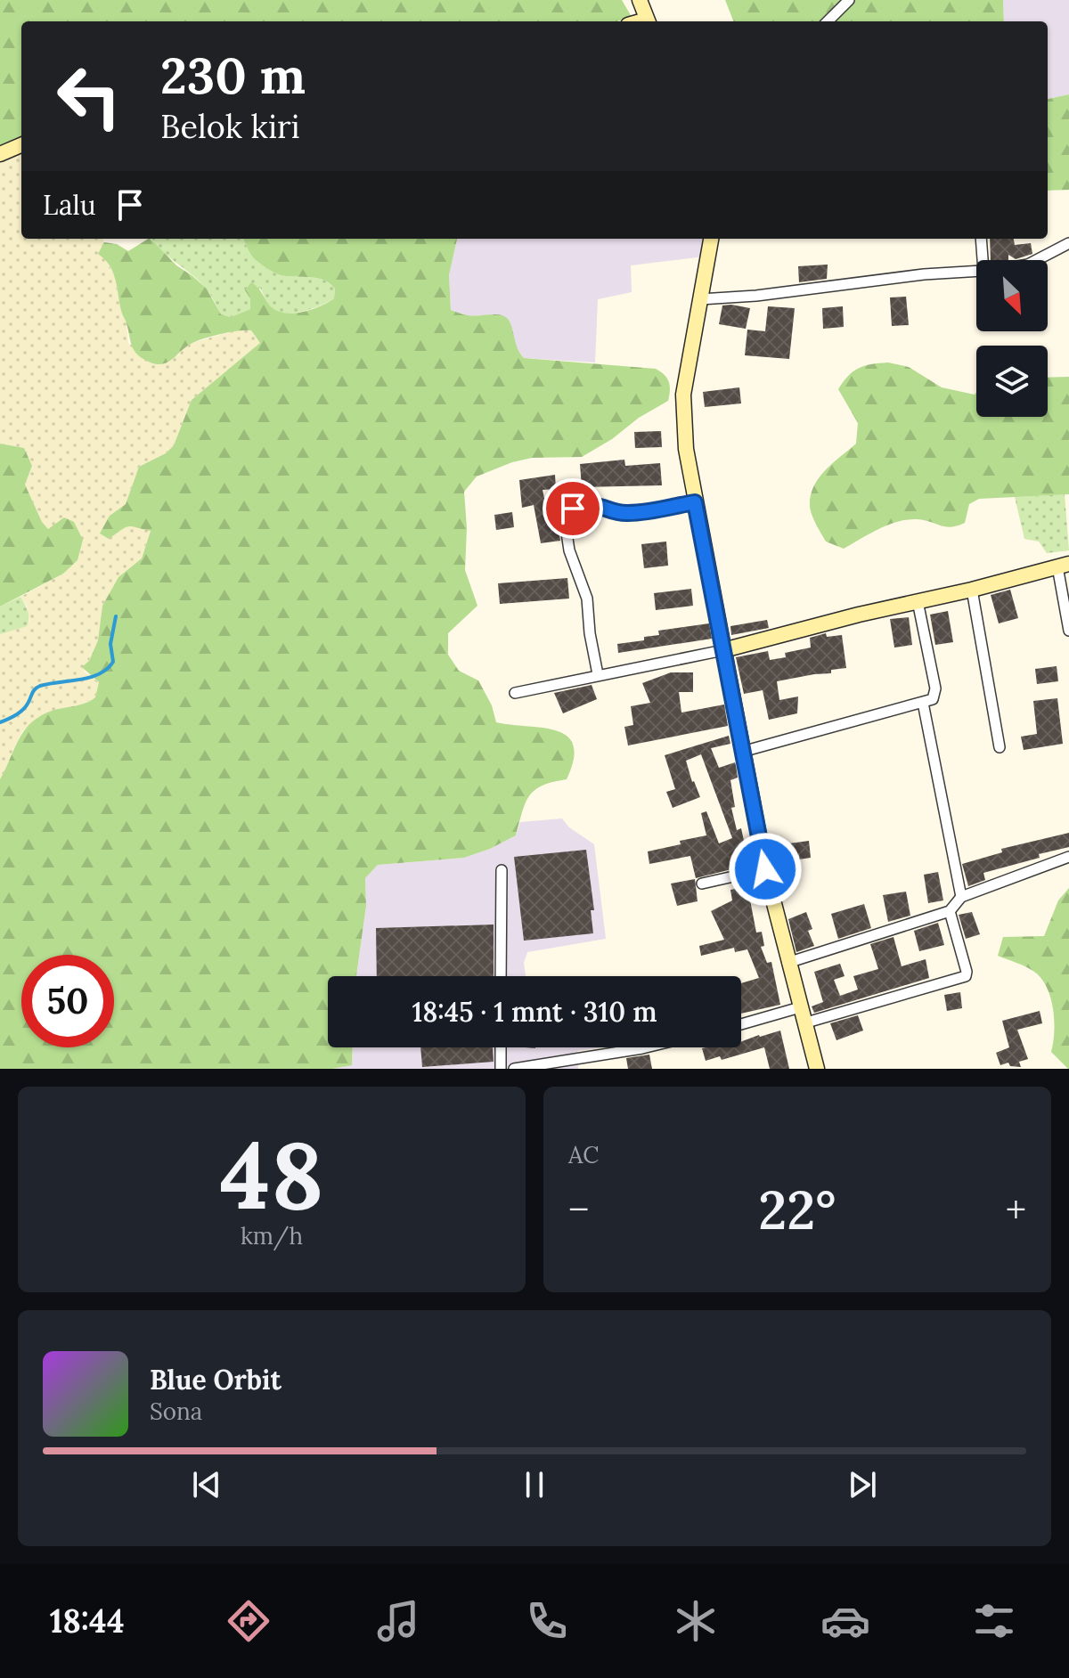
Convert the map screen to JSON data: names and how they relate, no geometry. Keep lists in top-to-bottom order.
{
  "north": "bottom right",
  "page": {
    "turn": ["230 m", "Belok kiri"],
    "then": "Lalu",
    "limit": "50",
    "trip": "18:45 · 1 mnt · 310 m",
    "tile": [
      ["48", "km/h"],
      "AC"
    ],
    "heat": ["−", "22°", "+"],
    "song": ["Blue Orbit", "Sona"],
    "tabs": "18:44"
  }
}
